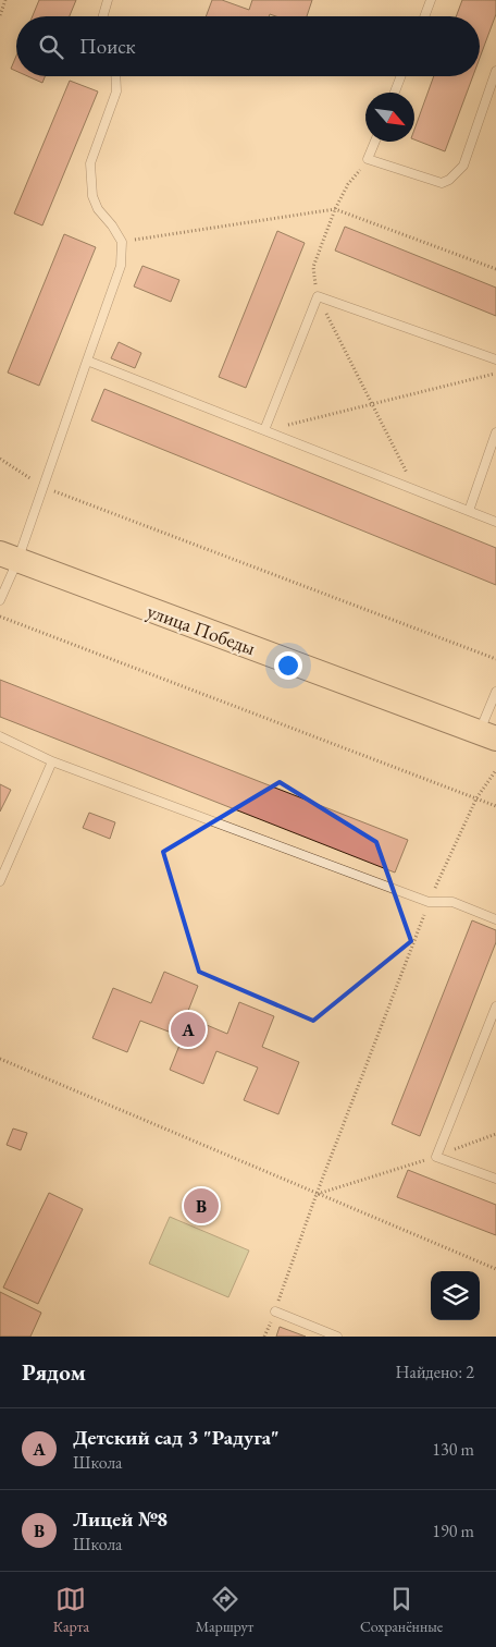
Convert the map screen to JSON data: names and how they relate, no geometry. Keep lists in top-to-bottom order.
{
  "streets": {
    "main road": ["улица Победы"]
  },
  "north": "bottom right",
  "page": {
    "search": "Поиск",
    "pins": ["A", "B"],
    "heading": ["Рядом", "Найдено: 2"],
    "list": [
      {
        "mark": "A",
        "name": "Детский сад 3 \"Радуга\"",
        "note": "Школа",
        "value": "130 m"
      },
      {
        "mark": "B",
        "name": "Лицей №8",
        "note": "Школа",
        "value": "190 m"
      }
    ],
    "nav": ["Карта", "Маршрут", "Сохранённые"]
  }
}
